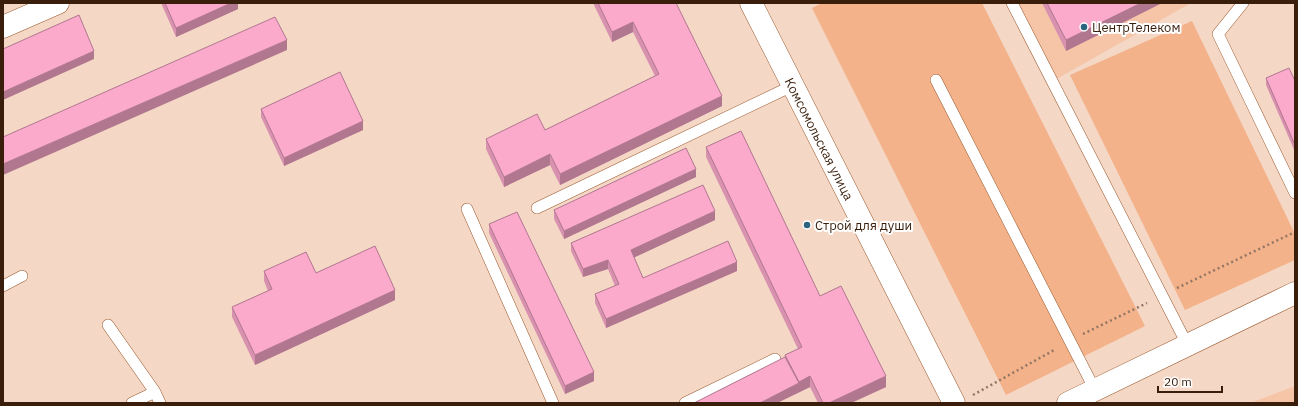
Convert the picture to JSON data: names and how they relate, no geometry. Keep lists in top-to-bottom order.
{
  "streets": {
    "street": ["Комсомольская улица"]
  },
  "places": ["ЦентрТелеком", "Строй для души"],
  "scale_bar": "20 m"
}
